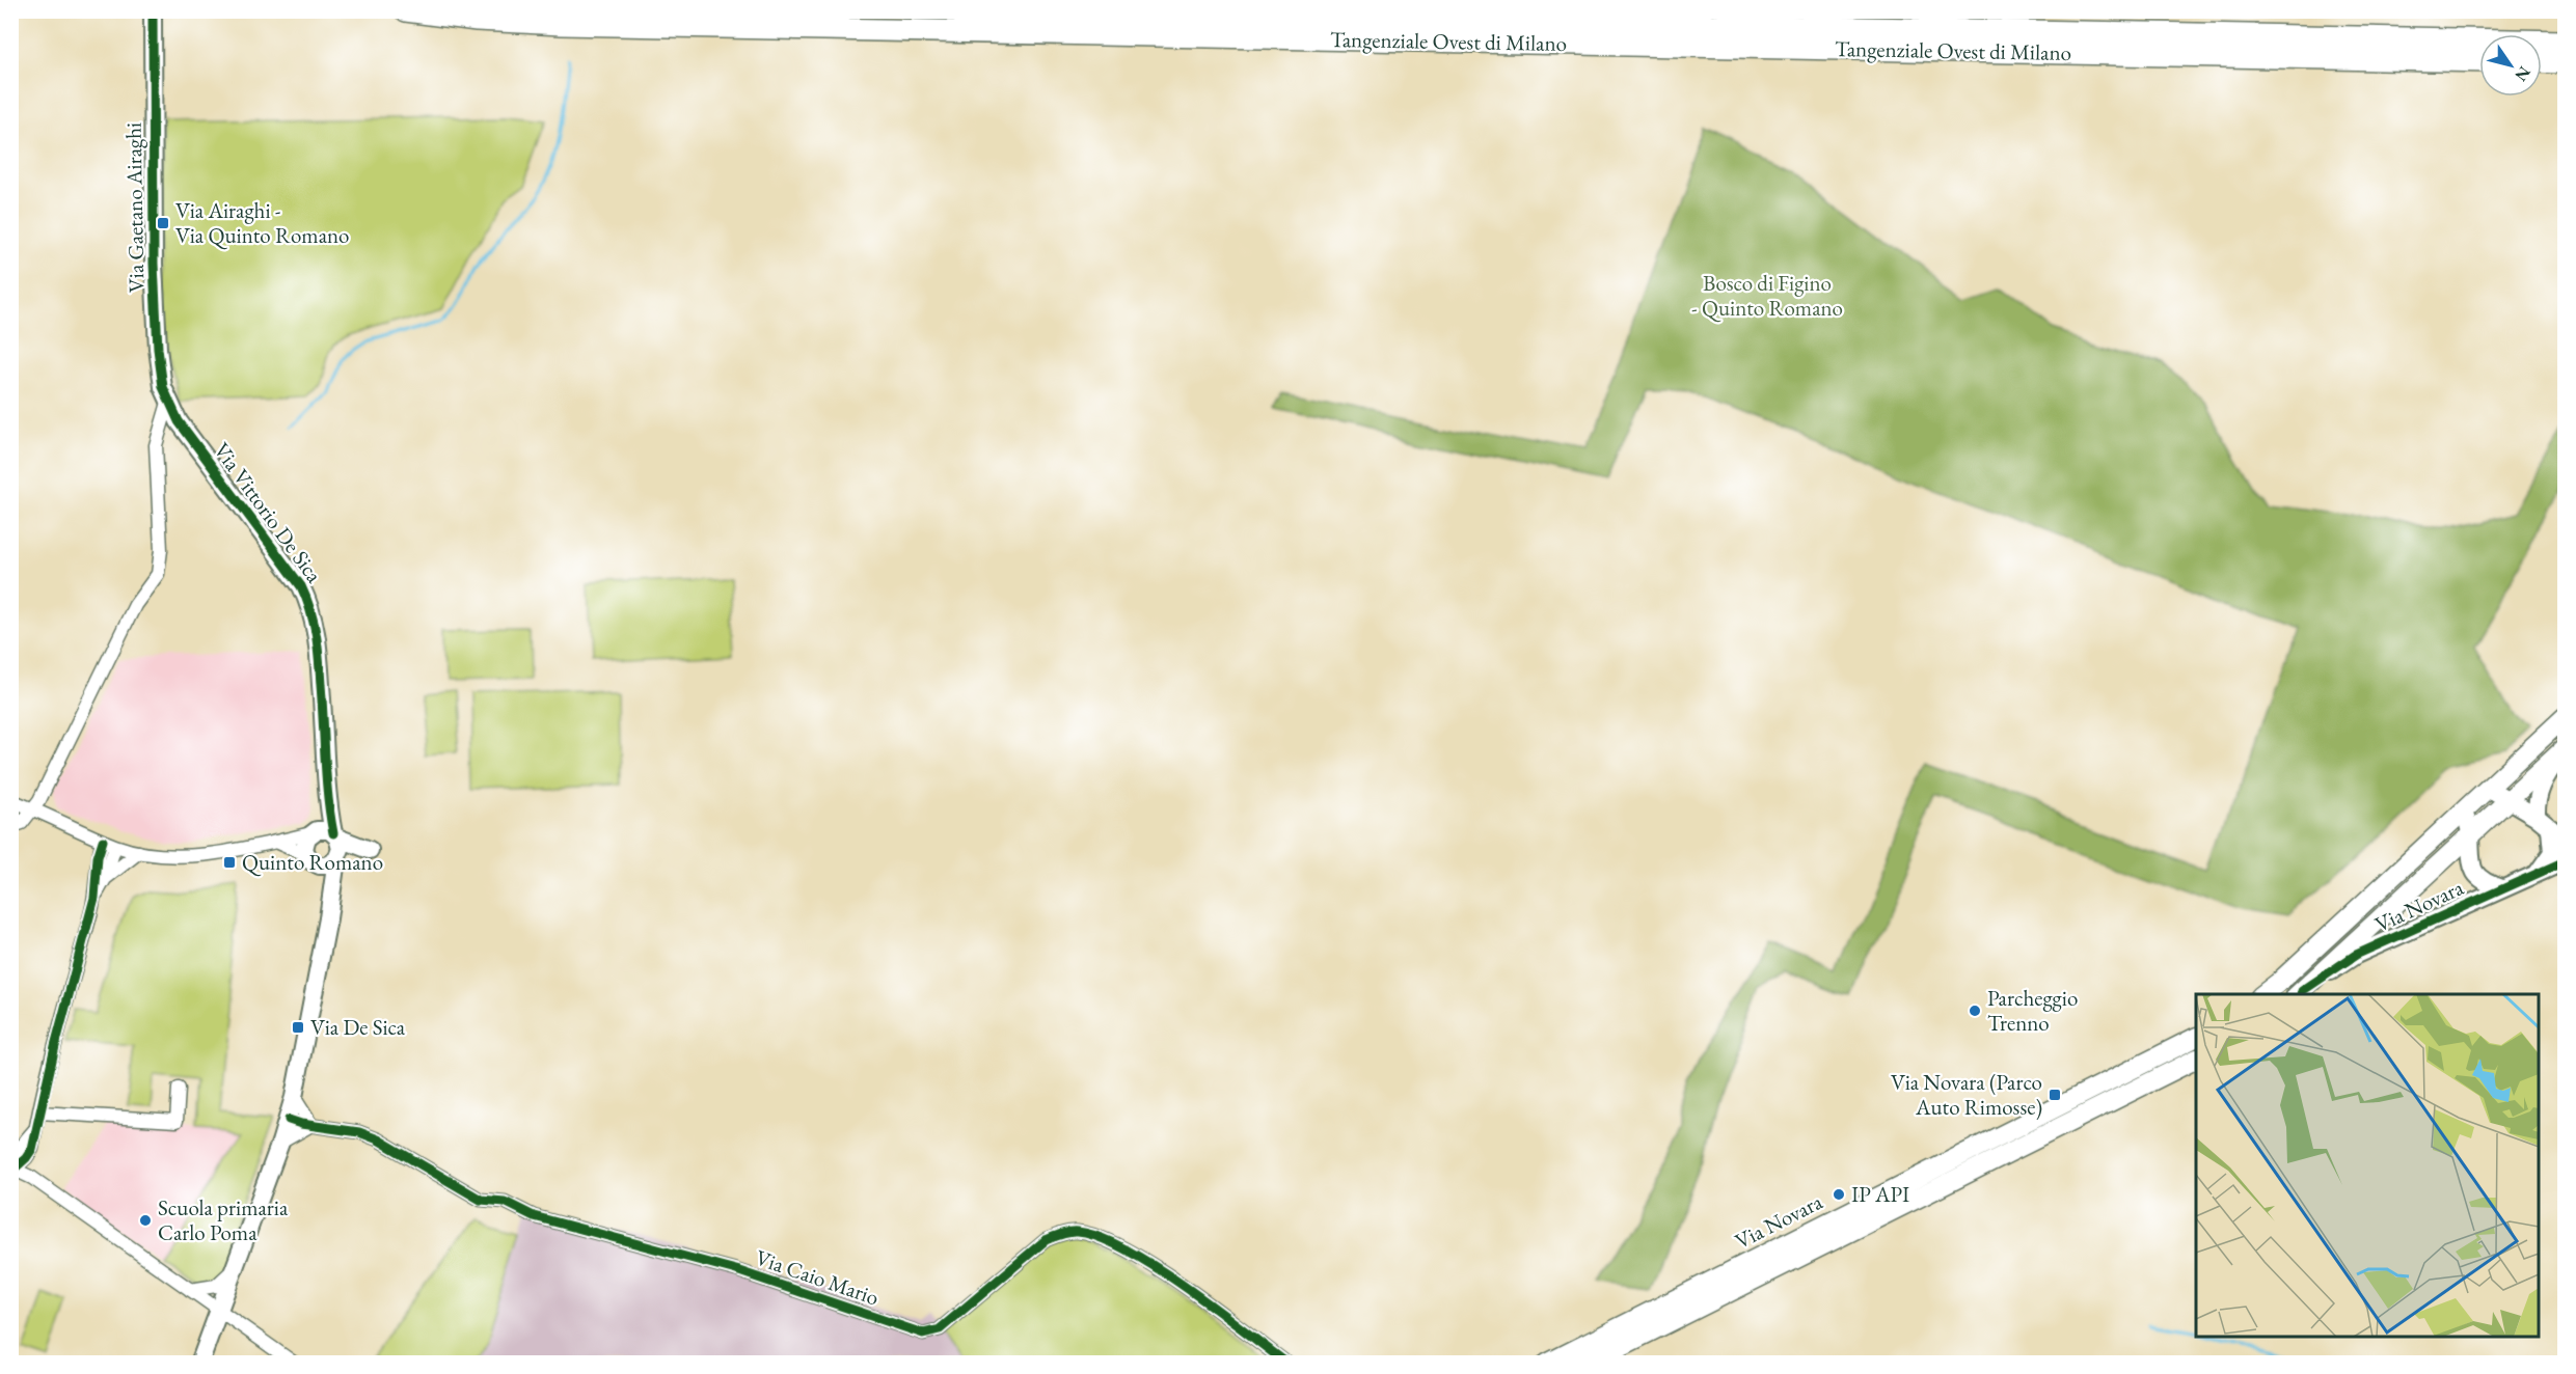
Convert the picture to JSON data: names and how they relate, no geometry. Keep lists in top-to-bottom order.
{
  "streets": {
    "highway": ["Tangenziale Ovest di Milano"],
    "main road": ["Via Novara"],
    "street": ["Via Gaetano Airaghi", "Via Vittorio De Sica", "Via Caio Mario"]
  },
  "crossings": [
    ["Via Gaetano Airaghi", "Via Vittorio De Sica"],
    ["Via Vittorio De Sica", "Via Caio Mario"]
  ],
  "parks": ["Bosco di Figino - Quinto Romano"],
  "places": {
    "transit": [
      "Via Airaghi - Via Quinto Romano",
      "Quinto Romano",
      "Via De Sica",
      "Via Novara (Parco Auto Rimosse)"
    ],
    "other": ["Parcheggio Trenno", "IP API", "Scuola primaria Carlo Poma"]
  },
  "north": "bottom right"
}
